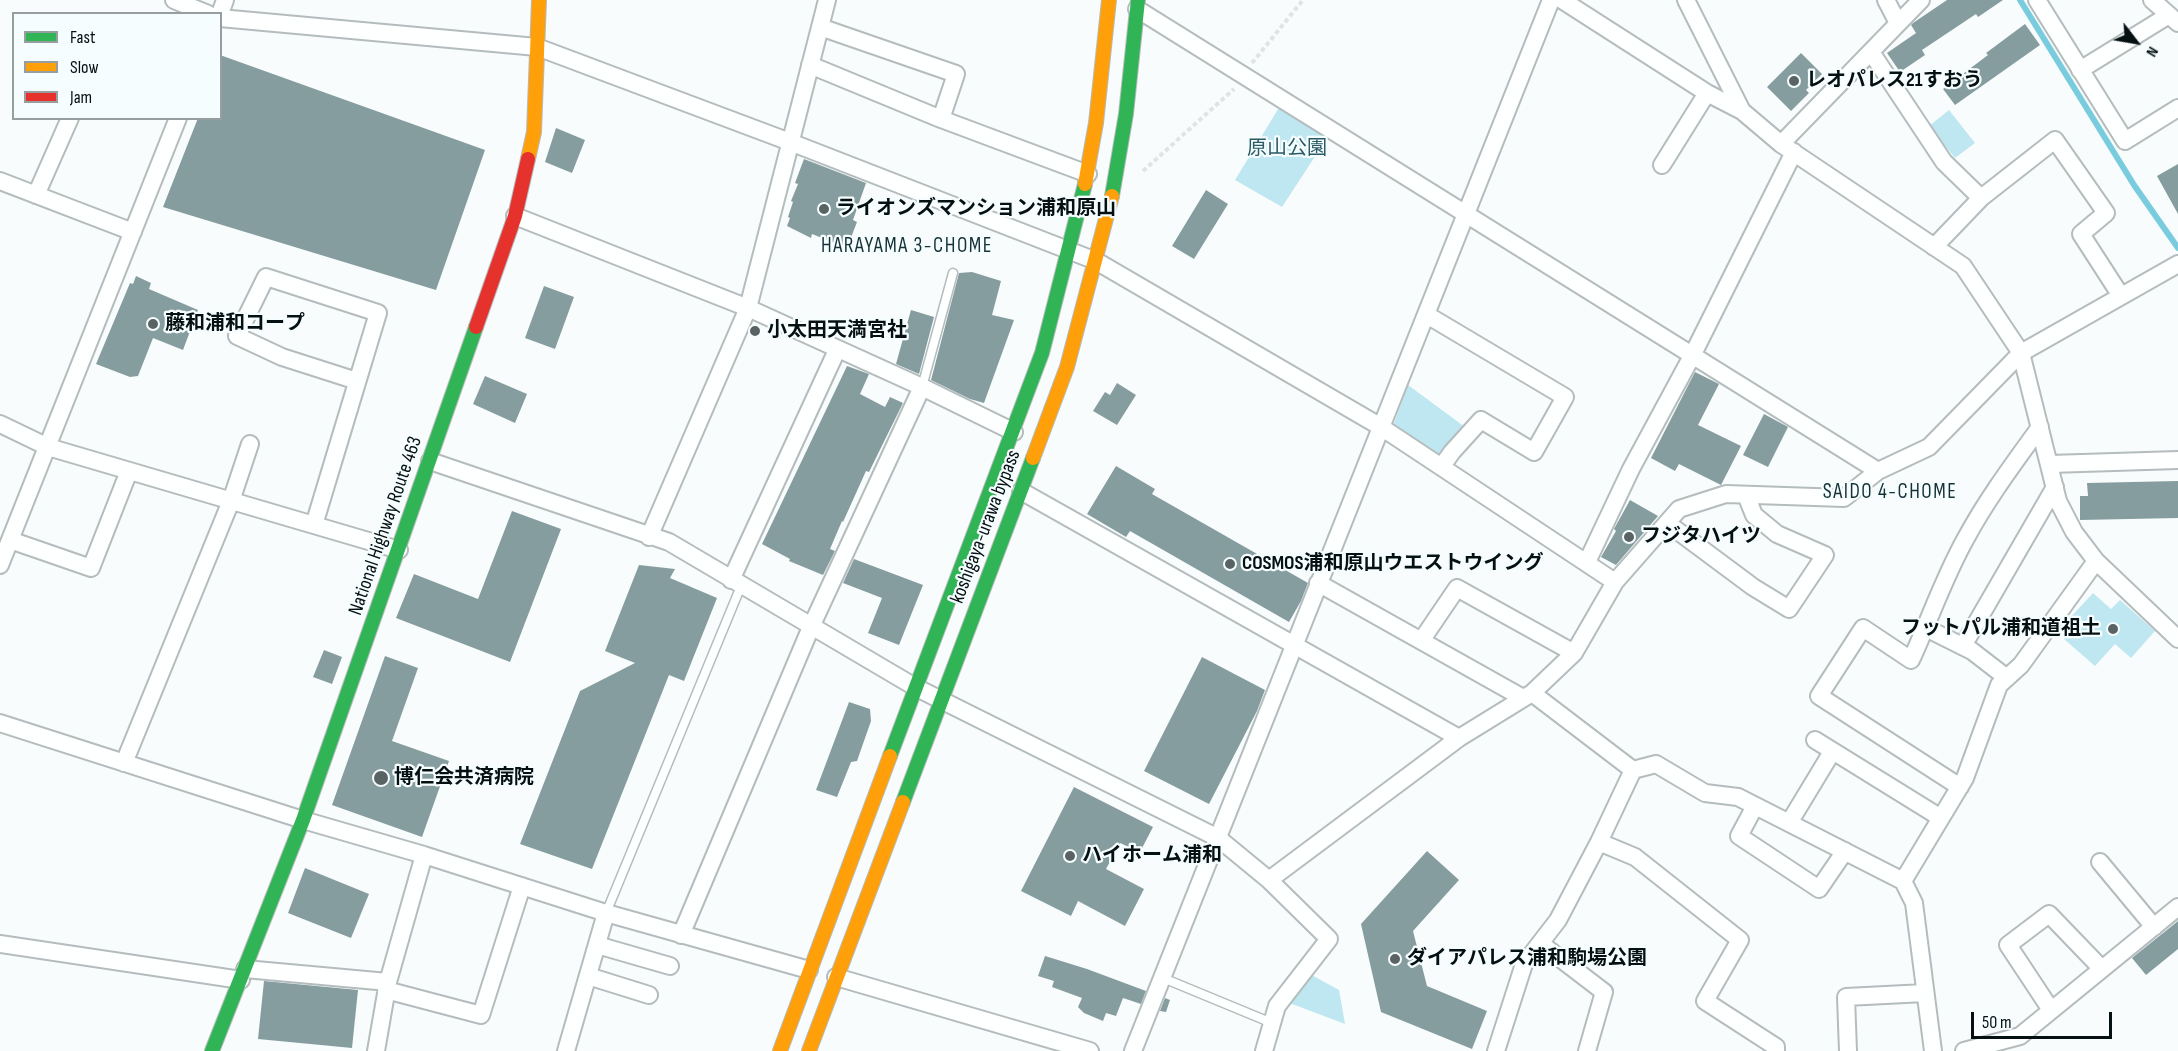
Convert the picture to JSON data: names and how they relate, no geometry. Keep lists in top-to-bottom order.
{
  "streets": {
    "highway": ["National Highway Route 463", "koshigaya-urawa bypass"]
  },
  "districts": ["HARAYAMA 3-CHOME", "SAIDO 4-CHOME"],
  "parks": ["原山公園"],
  "places": [
    "レオパレス21すおう",
    "ライオンズマンション浦和原山",
    "藤和浦和コープ",
    "小太田天満宮社",
    "フジタハイツ",
    "COSMOS浦和原山ウエストウイング",
    "フットパル浦和道祖土",
    "博仁会共済病院",
    "ハイホーム浦和",
    "ダイアパレス浦和駒場公園"
  ],
  "legend": ["Fast", "Slow", "Jam"],
  "scale_bar": "50 m",
  "north": "bottom right"
}
